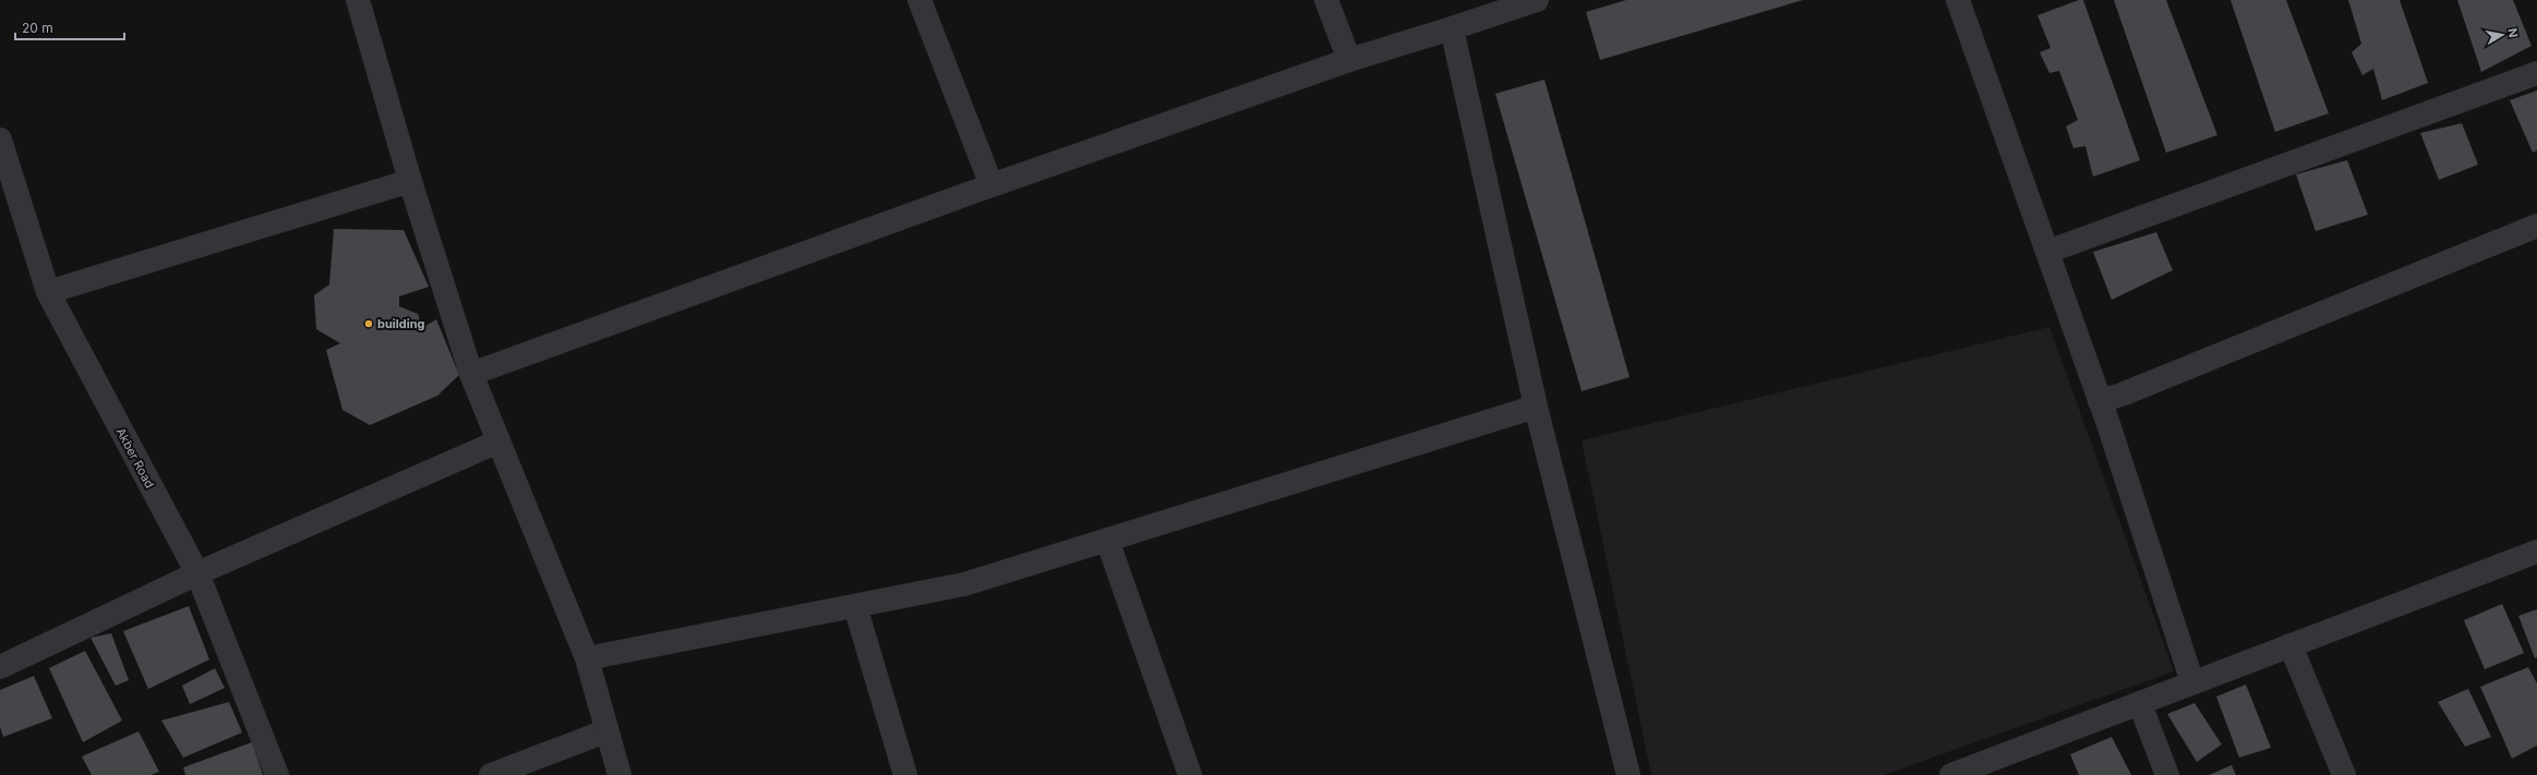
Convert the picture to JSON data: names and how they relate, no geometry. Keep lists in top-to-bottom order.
{
  "streets": {
    "street": ["Akber Road"]
  },
  "places": ["building"],
  "scale_bar": "20 m",
  "north": "right"
}
